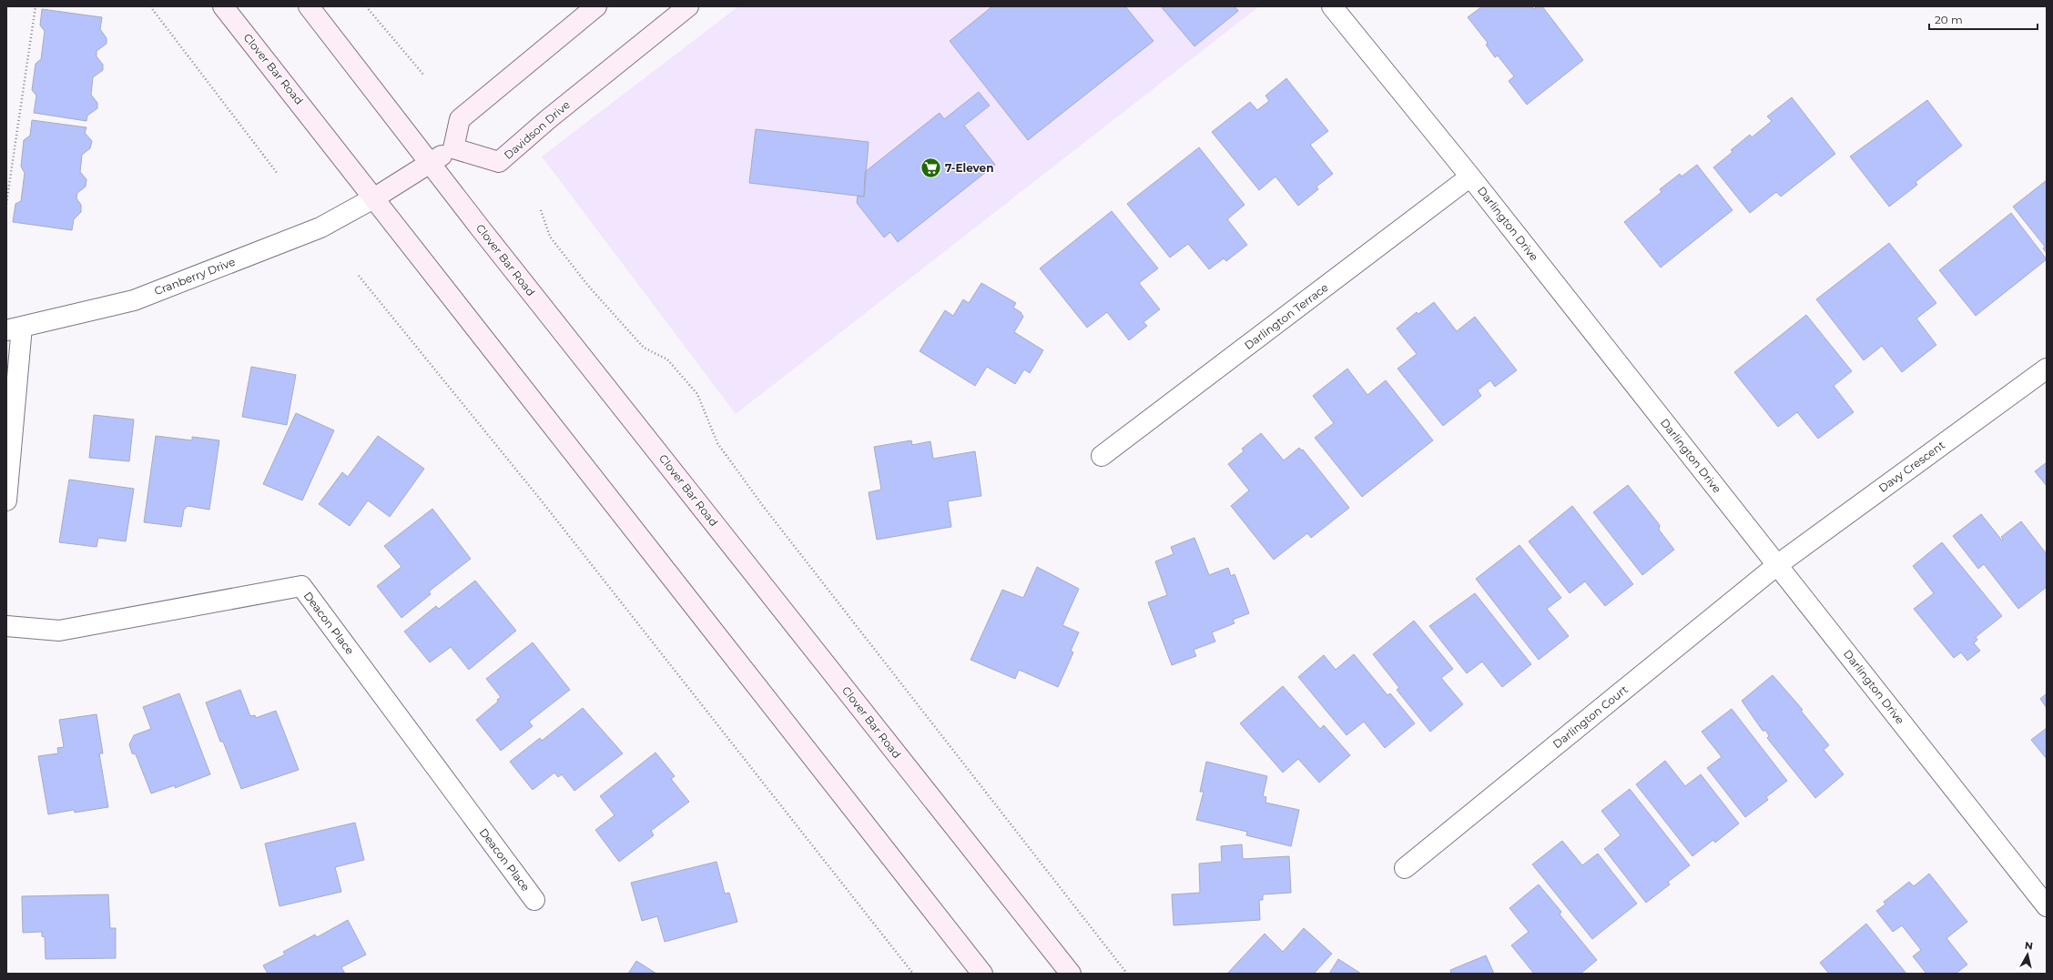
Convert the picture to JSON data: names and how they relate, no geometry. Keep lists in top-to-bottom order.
{
  "streets": {
    "main road": ["Clover Bar Road", "Davidson Drive"],
    "street": [
      "Darlington Drive",
      "Cranberry Drive",
      "Darlington Terrace",
      "Davy Crescent",
      "Deacon Place",
      "Darlington Court"
    ]
  },
  "crossings": [
    ["Clover Bar Road", "Cranberry Drive"],
    ["Darlington Drive", "Darlington Terrace"],
    ["Darlington Drive", "Davy Crescent"],
    ["Darlington Drive", "Darlington Court"],
    ["Davy Crescent", "Darlington Court"]
  ],
  "places": {
    "supermarket": ["7-Eleven"]
  },
  "scale_bar": "20 m",
  "north": "top"
}
